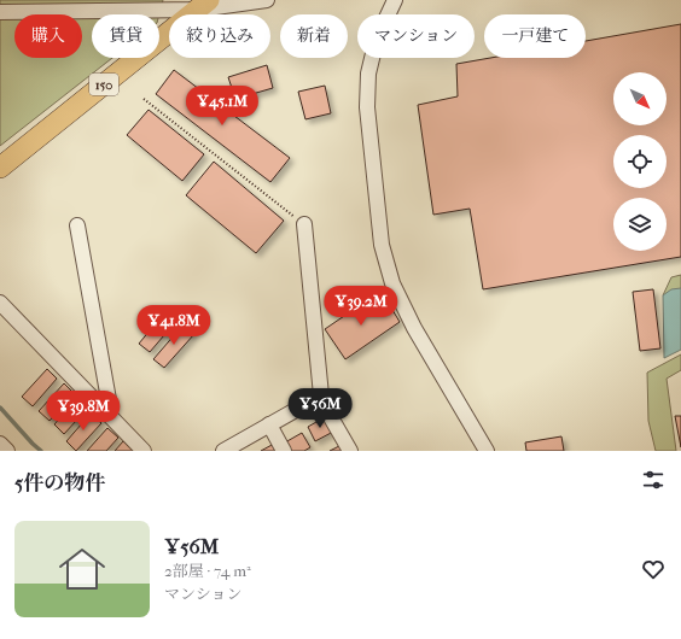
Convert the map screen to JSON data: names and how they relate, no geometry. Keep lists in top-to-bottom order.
{
  "streets": {
    "highway": ["150"]
  },
  "north": "bottom right",
  "page": {
    "chip": [
      "購入",
      "賃貸",
      "絞り込み",
      "新着",
      "マンション",
      "一戸建て"
    ],
    "price": [
      "¥45.1M",
      "¥39.2M",
      "¥41.8M",
      "¥56M",
      "¥39.8M"
    ],
    "heading": "5件の物件",
    "list": [
      {
        "name": "¥56M",
        "note": "2部屋 · 74 m² · マンション"
      }
    ]
  }
}
